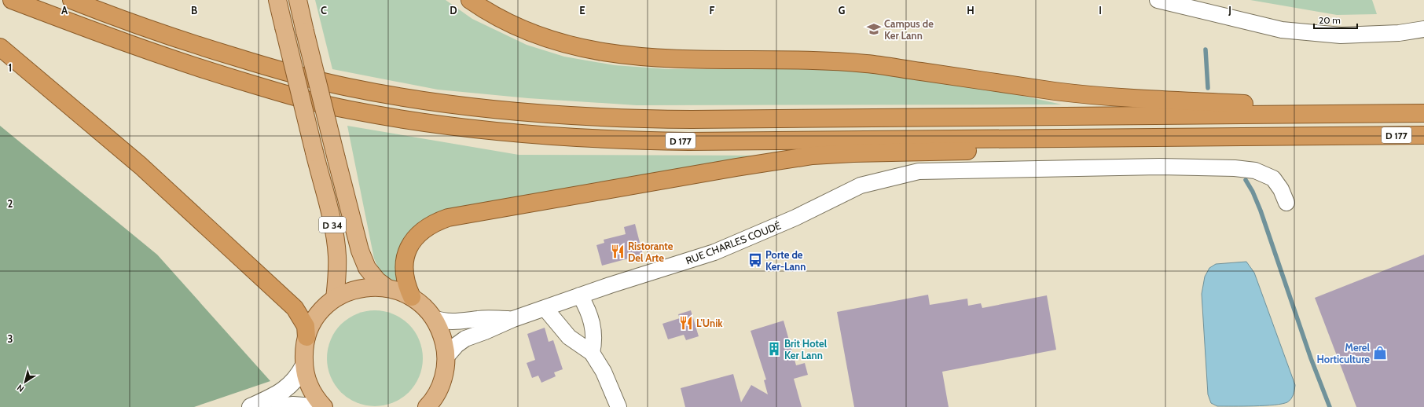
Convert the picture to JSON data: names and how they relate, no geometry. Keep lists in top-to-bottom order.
{
  "streets": {
    "highway": ["D 177"],
    "main road": ["D 34"],
    "street": ["RUE CHARLES COUDÉ"]
  },
  "places": {
    "school or university": ["Campus de Ker Lann"],
    "restaurant": ["Ristorante Del Arte", "L'Unik"],
    "bus stop": ["Porte de Ker-Lann"],
    "building": ["Brit Hotel Ker Lann"],
    "shop": ["Merel Horticulture"]
  },
  "scale_bar": "20 m",
  "north": "bottom left",
  "grid": {
    "columns": [
      "A",
      "B",
      "C",
      "D",
      "E",
      "F",
      "G",
      "H",
      "I",
      "J"
    ],
    "rows": ["1", "2", "3"]
  }
}
